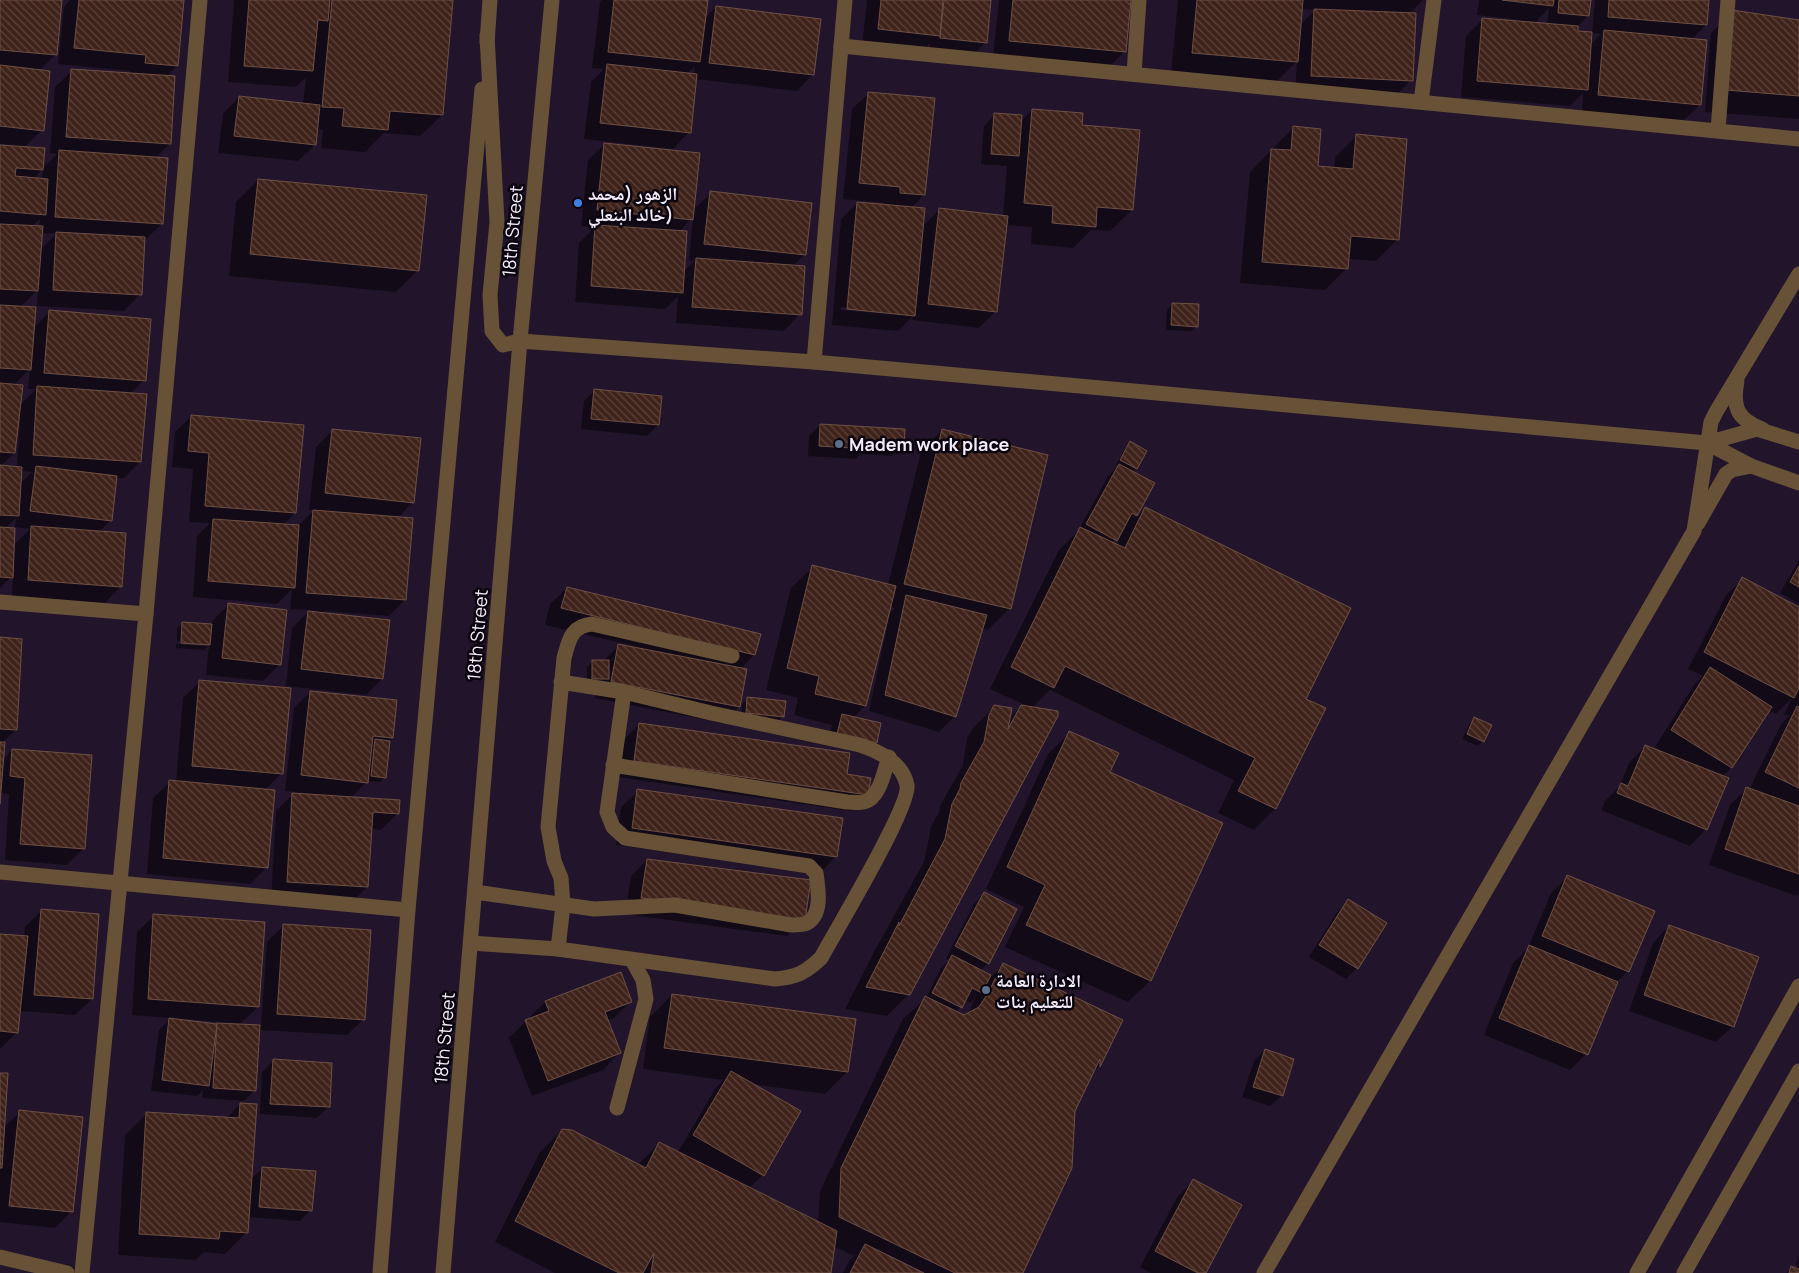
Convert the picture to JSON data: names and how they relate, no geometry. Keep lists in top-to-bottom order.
{
  "streets": {
    "street": ["18th Street"]
  },
  "places": ["الزهور (محمد خالد البنعلي)", "Madem work place", "الادارة العامة للتعليم بنات"]
}
